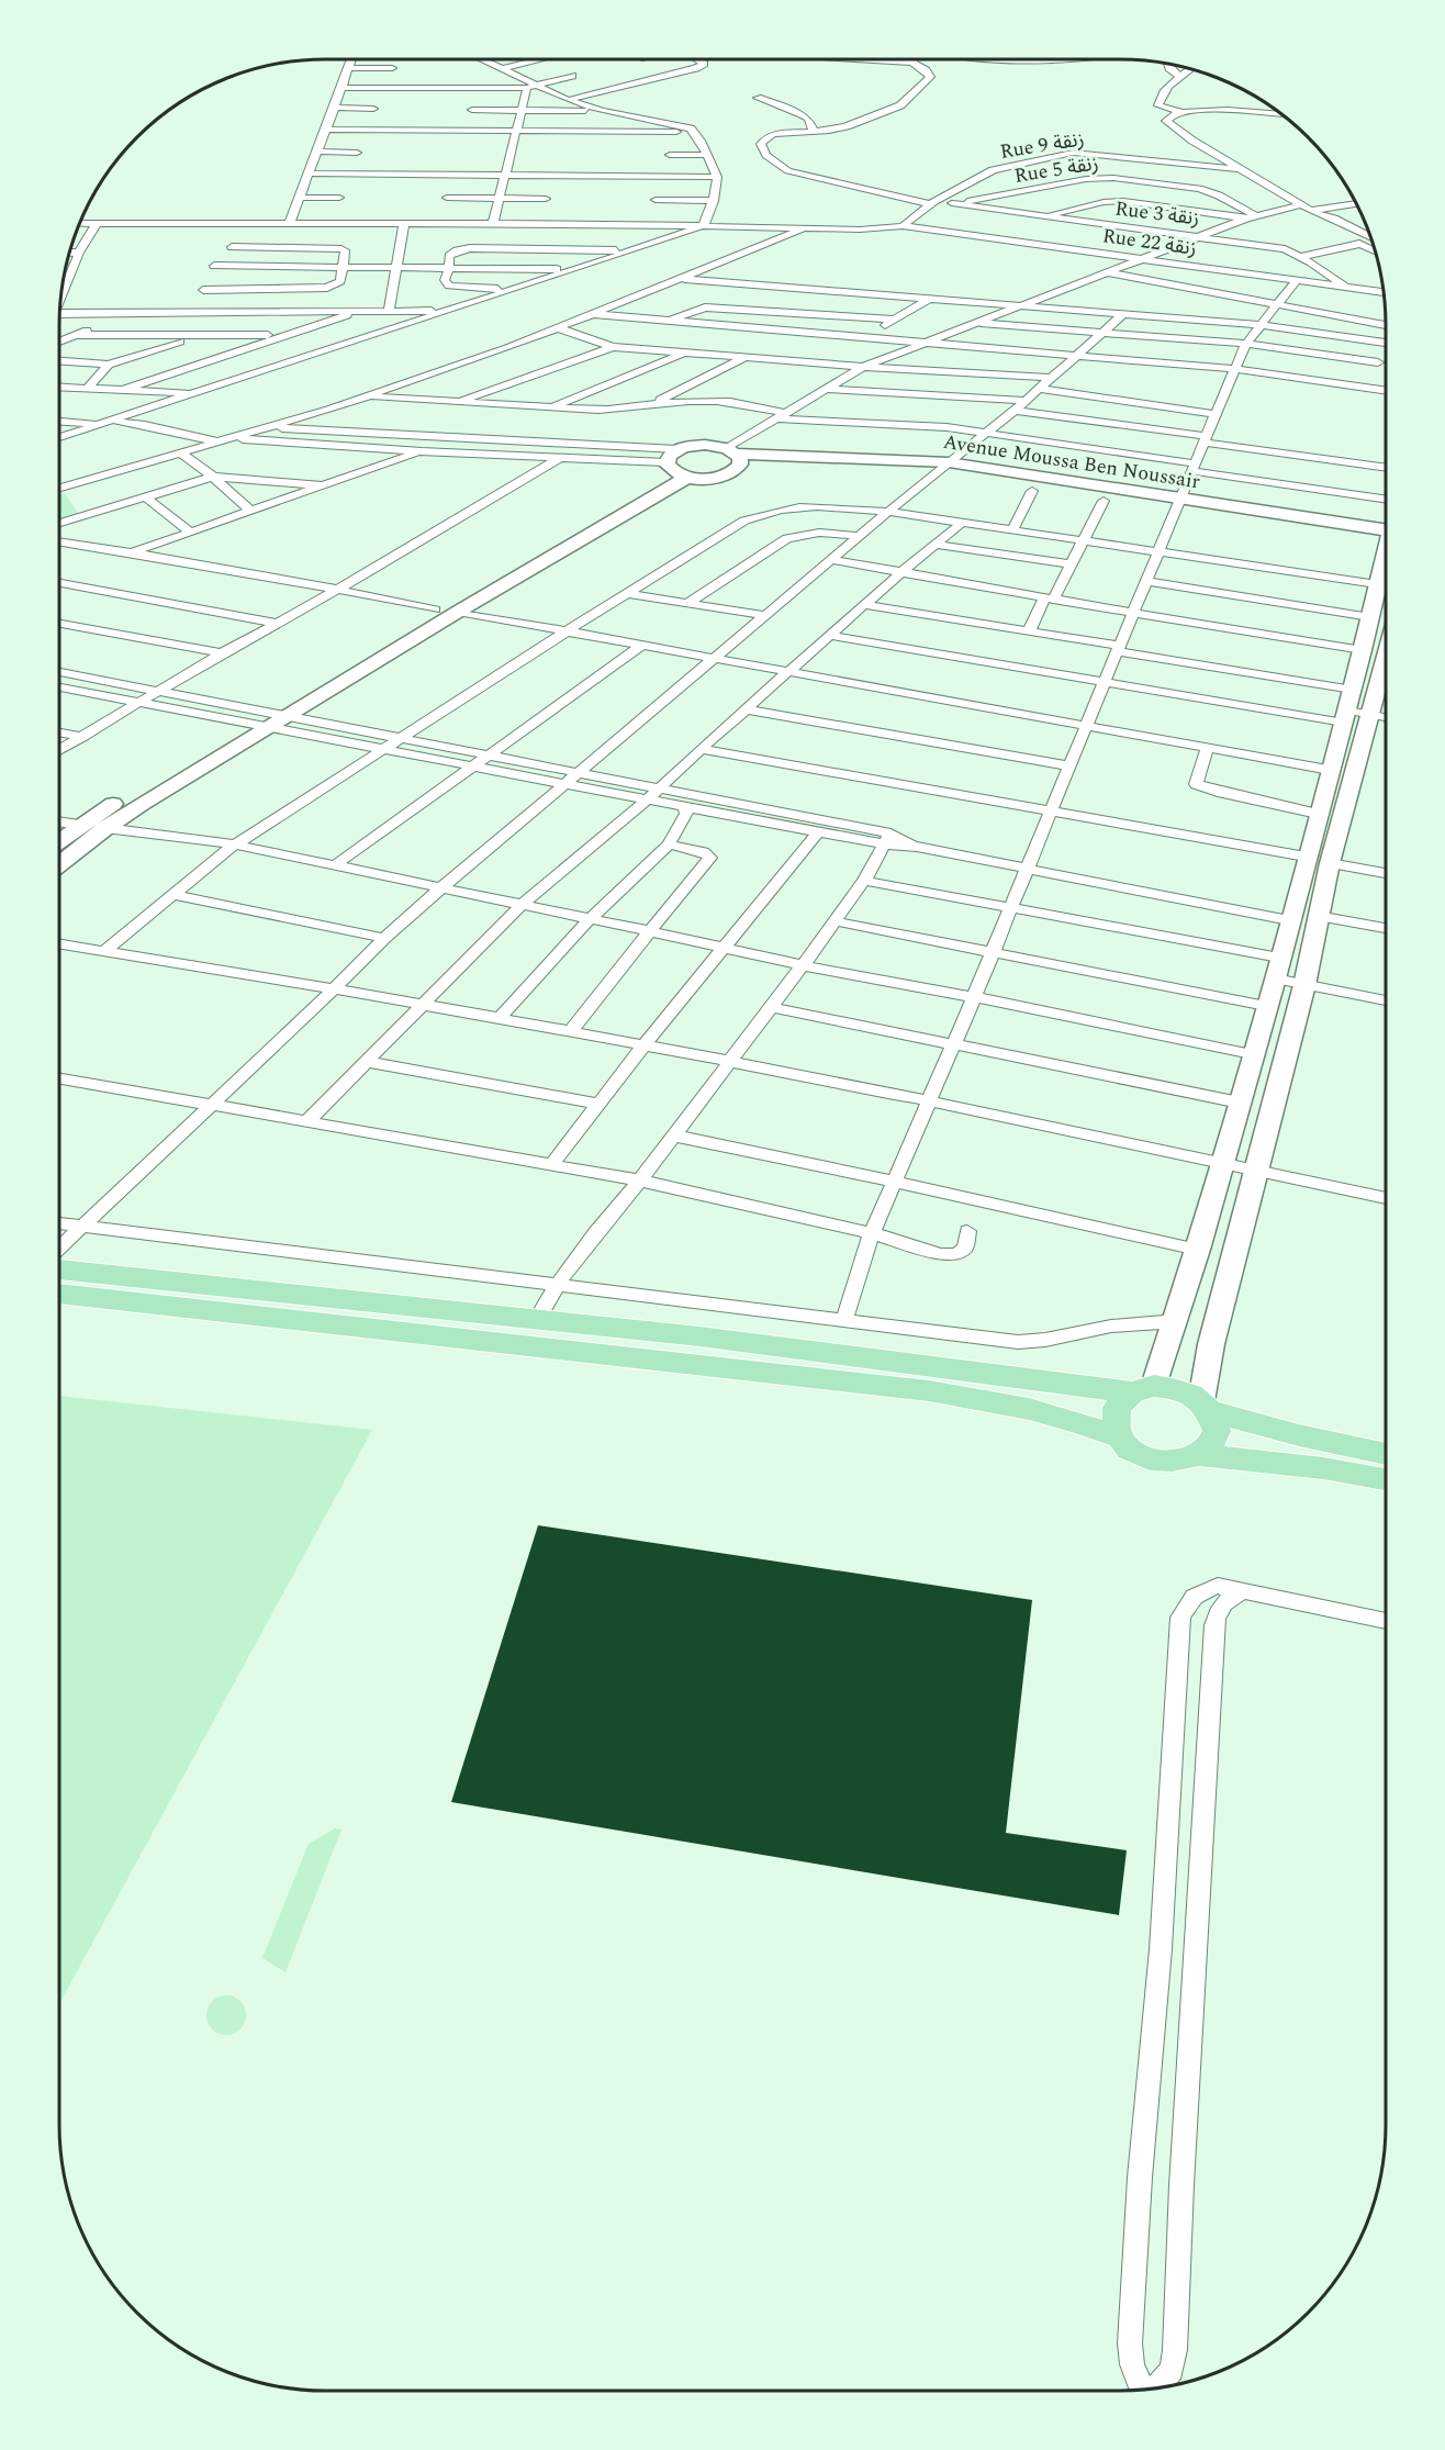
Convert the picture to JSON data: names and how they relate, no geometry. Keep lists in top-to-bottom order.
{
  "streets": {
    "street": [
      "Rue 9 زنقة",
      "Rue 5 زنقة",
      "Rue 3 زنقة",
      "Rue 22 زنقة",
      "Avenue Moussa Ben Noussair"
    ]
  },
  "crossings": [
    ["Rue 9 زنقة", "Rue 5 زنقة"],
    ["Rue 9 زنقة", "Rue 22 زنقة"],
    ["Rue 5 زنقة", "Rue 3 زنقة"],
    ["Rue 3 زنقة", "Rue 22 زنقة"]
  ]
}
